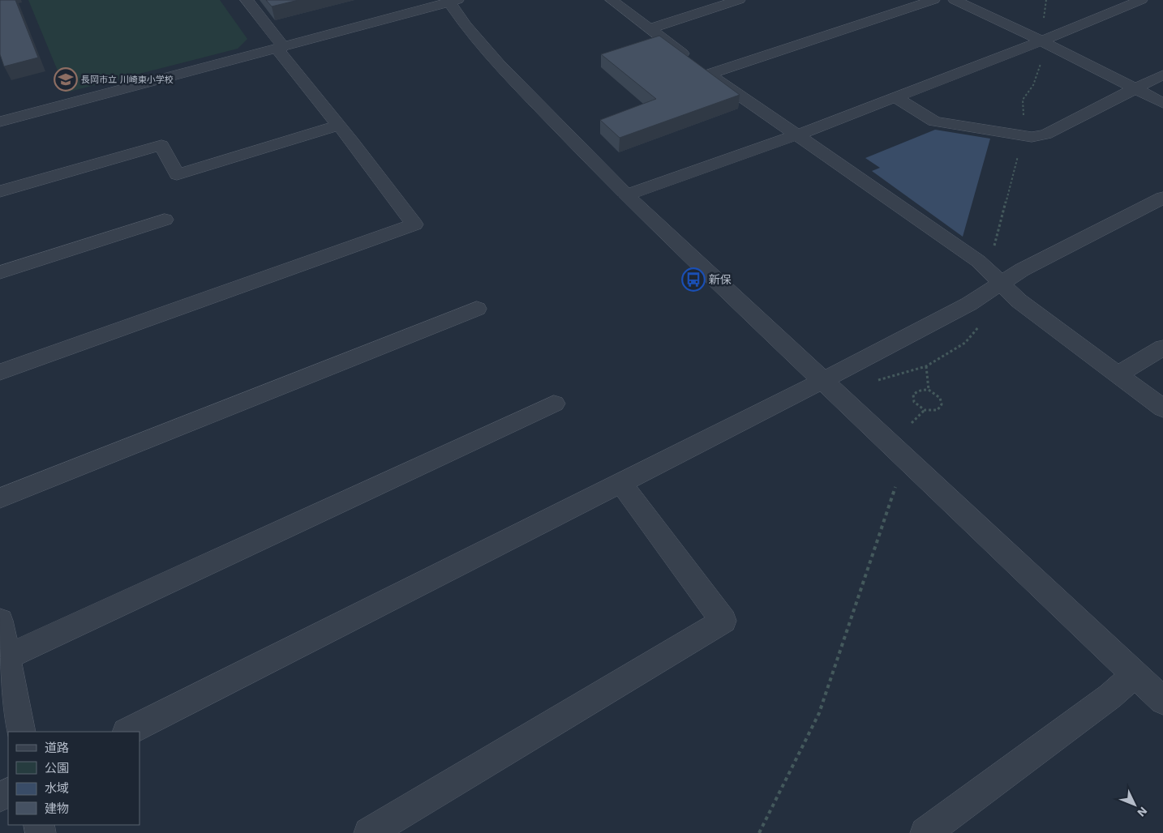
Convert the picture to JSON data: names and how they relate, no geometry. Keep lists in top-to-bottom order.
{
  "places": {
    "school or university": ["長岡市立 川崎東小学校"],
    "bus stop": ["新保"]
  },
  "legend": [
    "道路",
    "公園",
    "水域",
    "建物"
  ],
  "north": "bottom right"
}
